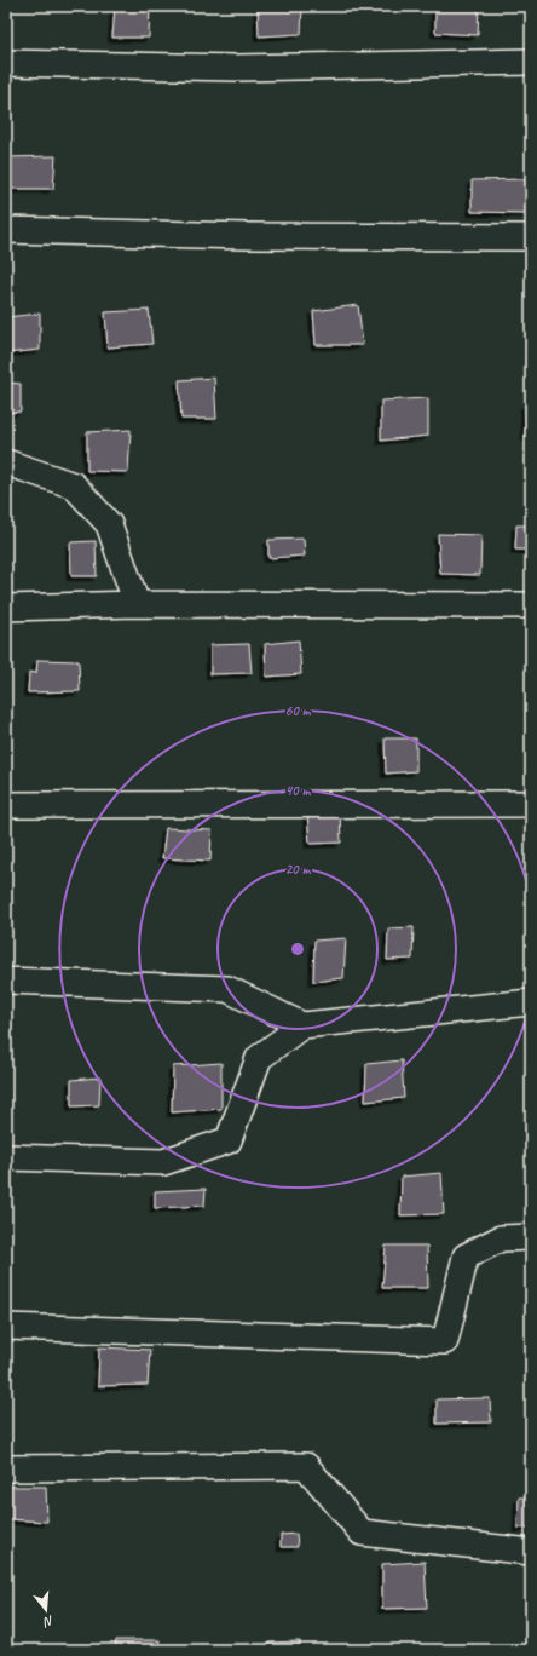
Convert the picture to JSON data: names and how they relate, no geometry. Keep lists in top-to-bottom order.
{
  "north": "bottom",
  "rings": ["60 m", "40 m", "20 m"]
}
